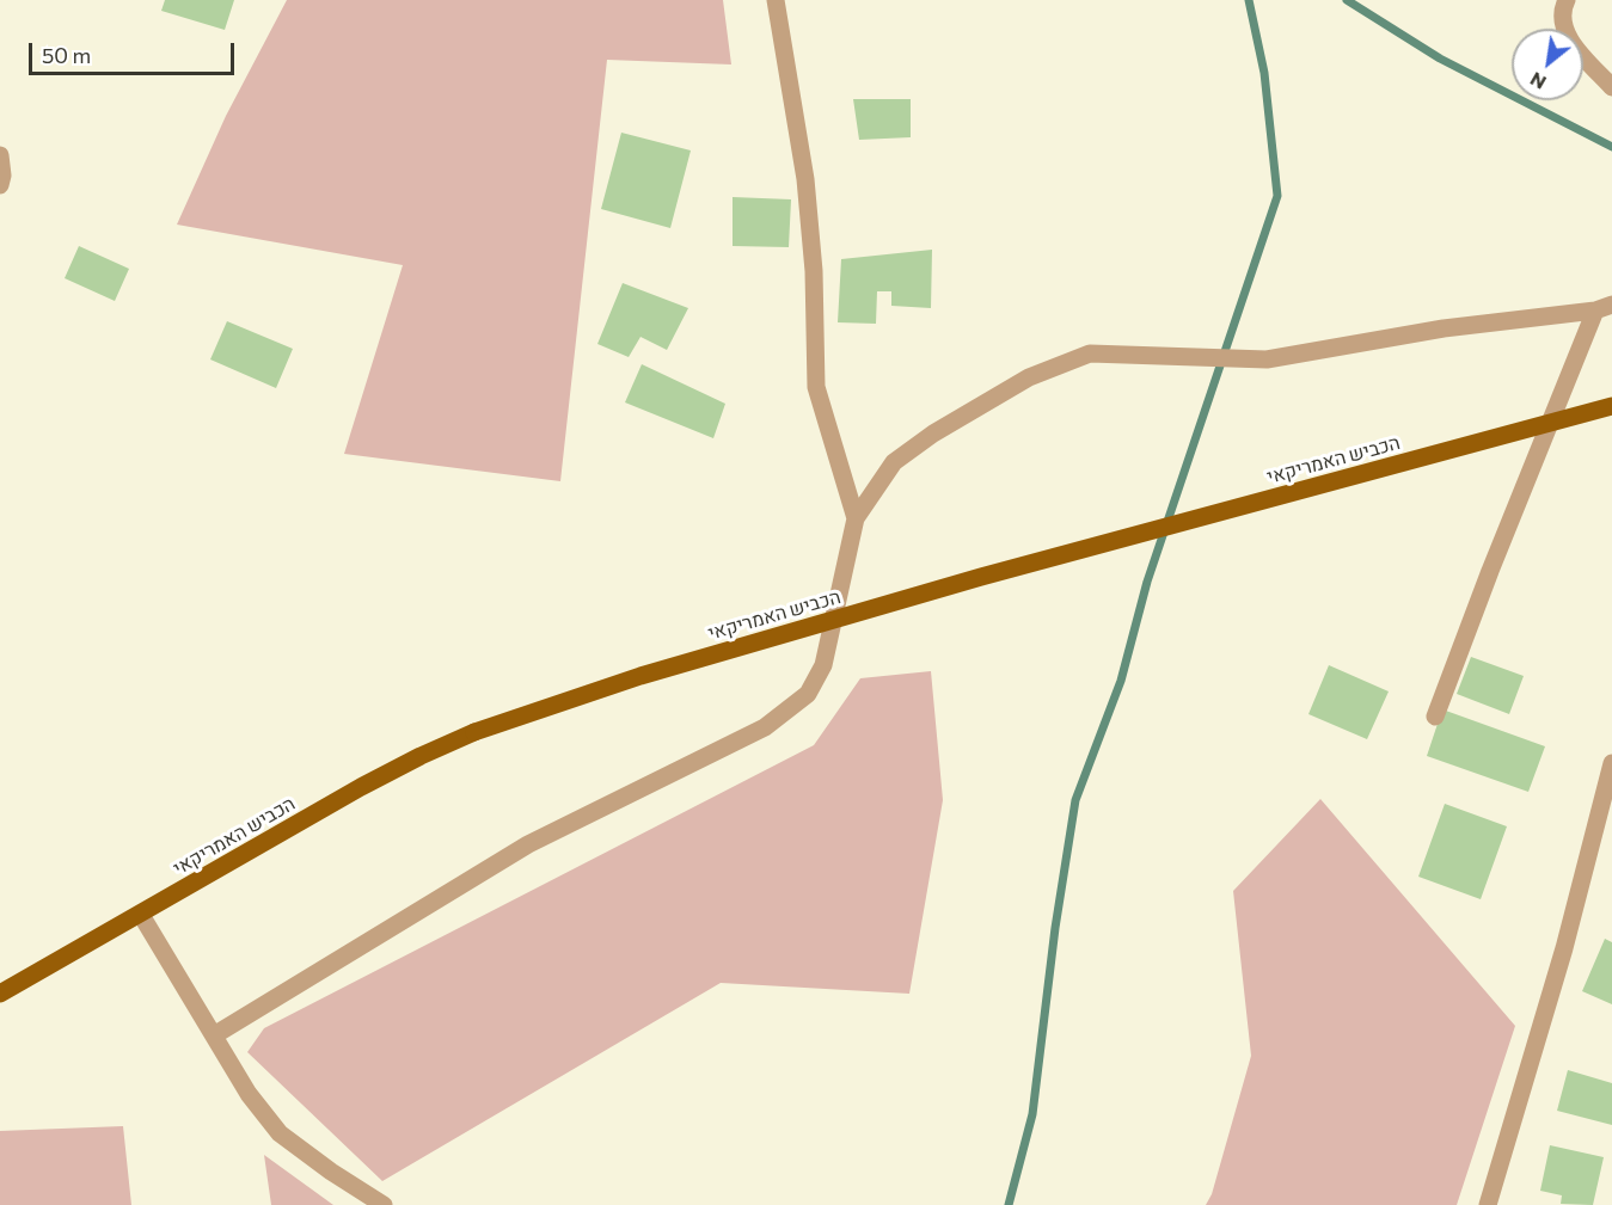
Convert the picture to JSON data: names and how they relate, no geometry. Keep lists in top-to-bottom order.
{
  "streets": {
    "main road": ["הכביש האמריקאי"]
  },
  "scale_bar": "50 m",
  "north": "bottom left"
}
